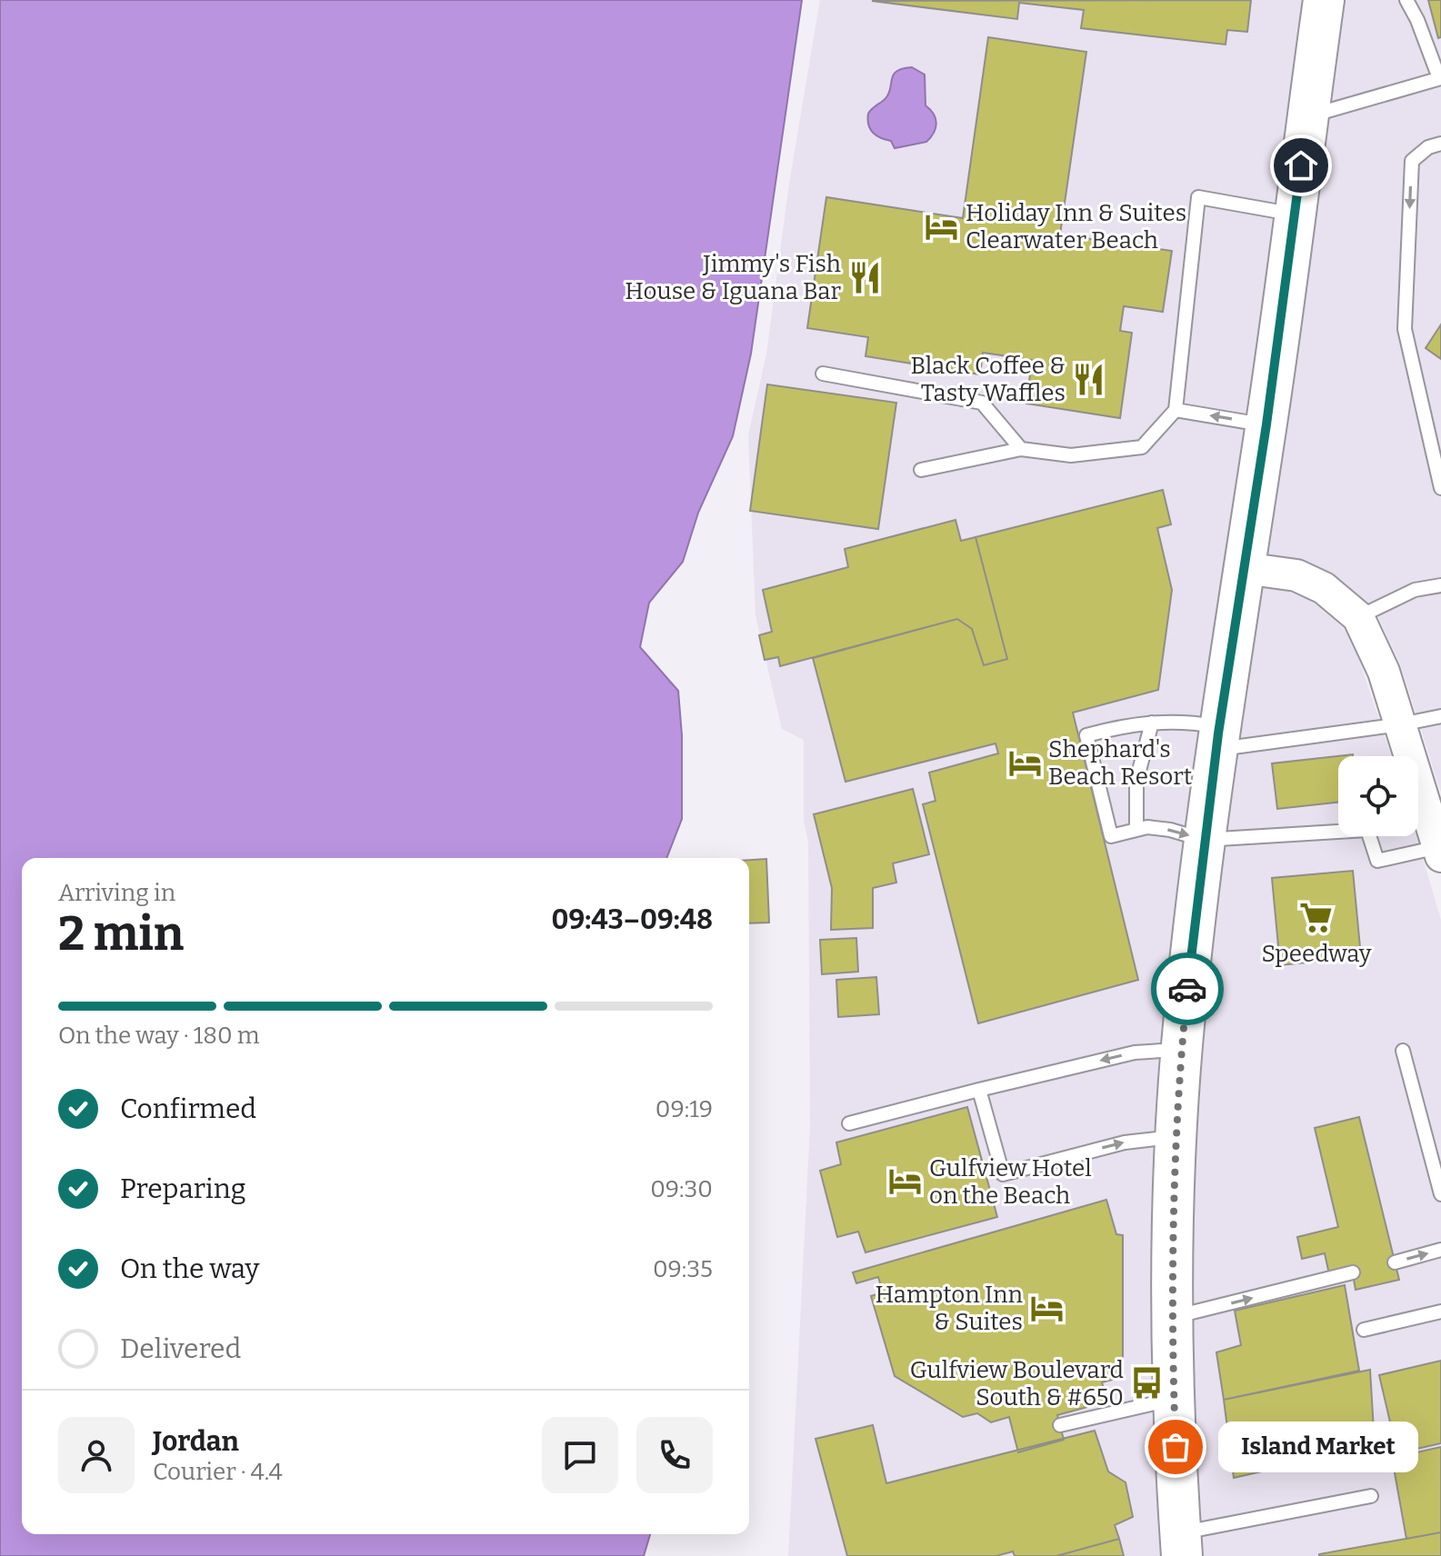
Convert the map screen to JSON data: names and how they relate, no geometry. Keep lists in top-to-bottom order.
{
  "places": {
    "hotel": [
      "Holiday Inn & Suites Clearwater Beach",
      "Shephard's Beach Resort",
      "Gulfview Hotel on the Beach",
      "Hampton Inn & Suites"
    ],
    "restaurant": ["Jimmy's Fish House & Iguana Bar", "Black Coffee & Tasty Waffles"],
    "supermarket": ["Speedway"],
    "bus stop": ["Gulfview Boulevard South & #650"],
    "other": ["Island Market"]
  },
  "page": {
    "heading": ["2 min", "Arriving in", "09:43–09:48"],
    "panel": ["Jordan", "Courier · 4.4"],
    "bar": "On the way · 180 m",
    "list": [
      ["Confirmed", "09:19"],
      ["Preparing", "09:30"],
      ["On the way", "09:35"],
      "Delivered"
    ],
    "bubble": "Island Market"
  }
}
